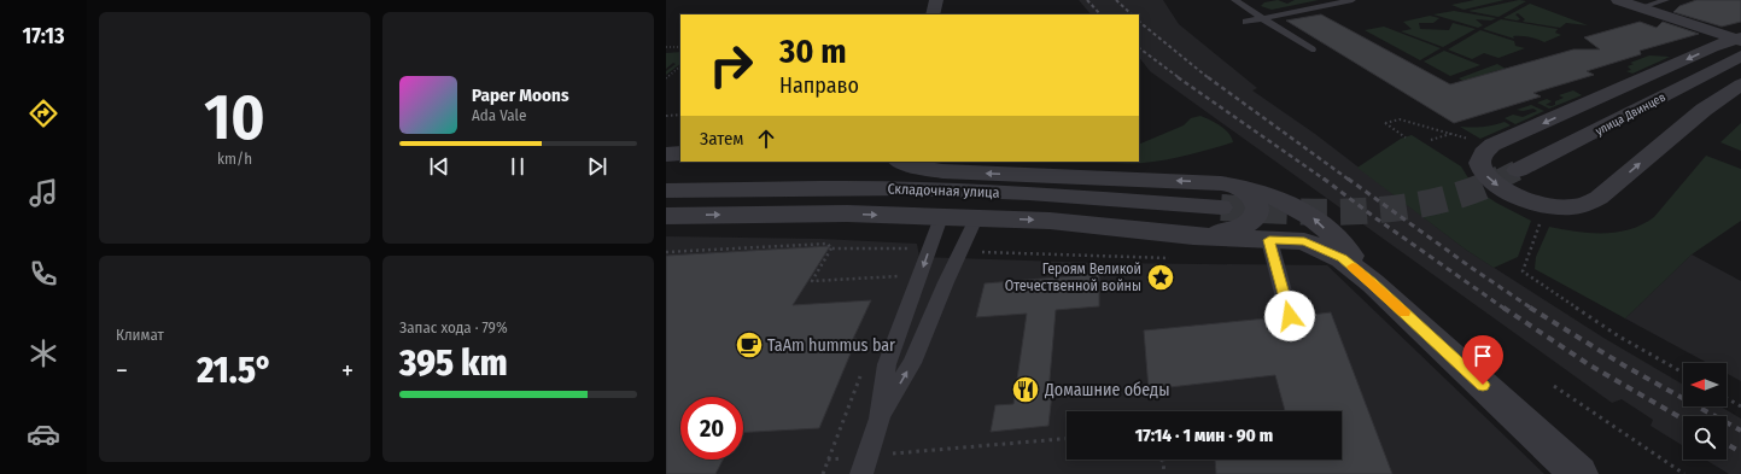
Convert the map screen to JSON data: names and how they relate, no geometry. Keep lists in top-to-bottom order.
{
  "streets": {
    "street": ["улица Двинцев", "Складочная улица"]
  },
  "places": {
    "place": ["Героям Великой Отечественной войны"],
    "cafe": ["TaAm hummus bar"],
    "restaurant": ["Домашние обеды"]
  },
  "north": "left",
  "page": {
    "tabs": "17:13",
    "tile": [
      ["10", "km/h"],
      "Климат",
      ["Запас хода · 79%", "395 km"]
    ],
    "turn": ["30 m", "Направо"],
    "song": ["Paper Moons", "Ada Vale"],
    "then": "Затем",
    "heat": ["−", "21.5°", "+"],
    "limit": "20",
    "trip": "17:14 · 1 мин · 90 m"
  }
}
